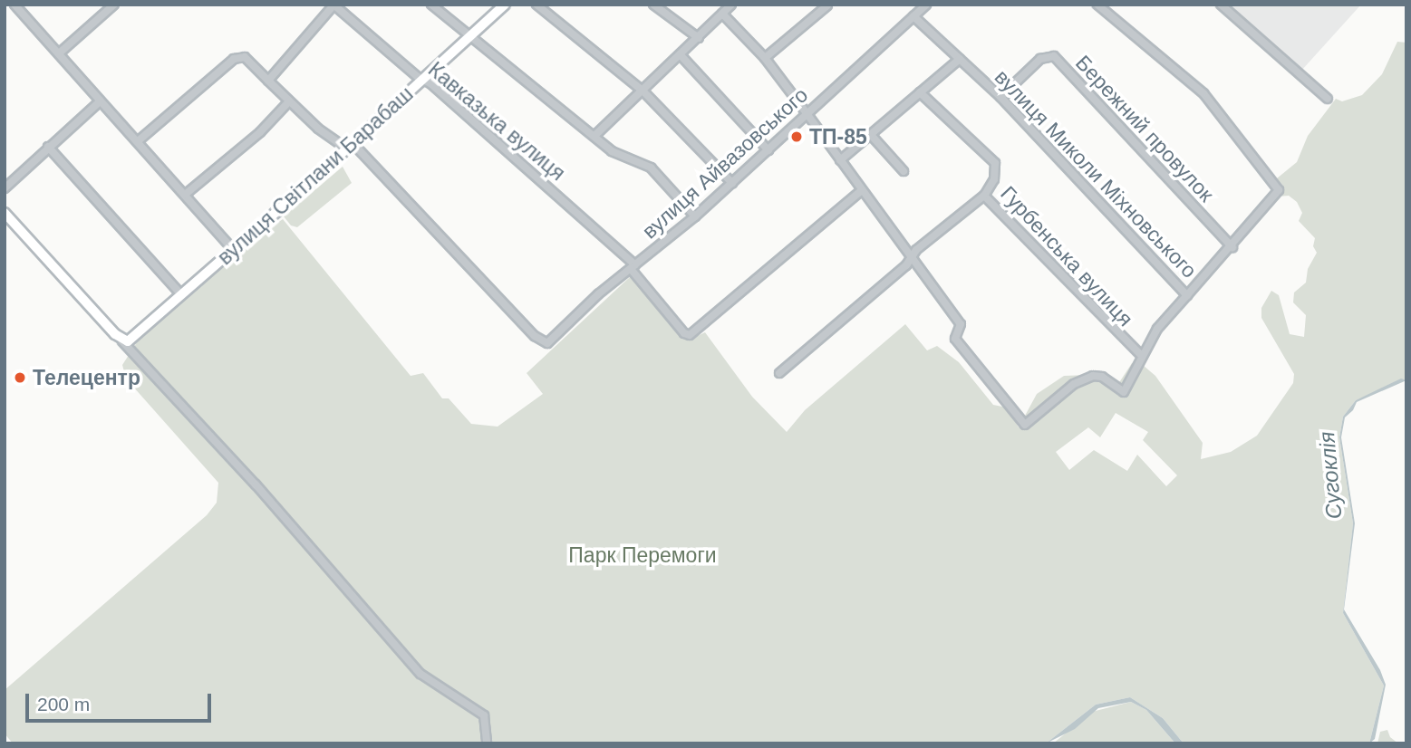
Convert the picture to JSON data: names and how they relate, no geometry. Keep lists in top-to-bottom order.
{
  "streets": {
    "street": [
      "Кавказька вулиця",
      "Бережний провулок",
      "вулиця Айвазовського",
      "вулиця Миколи Міхновського",
      "вулиця Світлани Барабаш",
      "Гурбенська вулиця"
    ]
  },
  "crossings": [
    ["Кавказька вулиця", "вулиця Айвазовського"],
    ["Кавказька вулиця", "вулиця Світлани Барабаш"],
    ["Бережний провулок", "вулиця Миколи Міхновського"],
    ["вулиця Айвазовського", "вулиця Миколи Міхновського"],
    ["вулиця Айвазовського", "вулиця Світлани Барабаш"]
  ],
  "water": ["Сугоклія"],
  "parks": ["Парк Перемоги"],
  "places": ["ТП-85", "Телецентр"],
  "scale_bar": "200 m"
}
